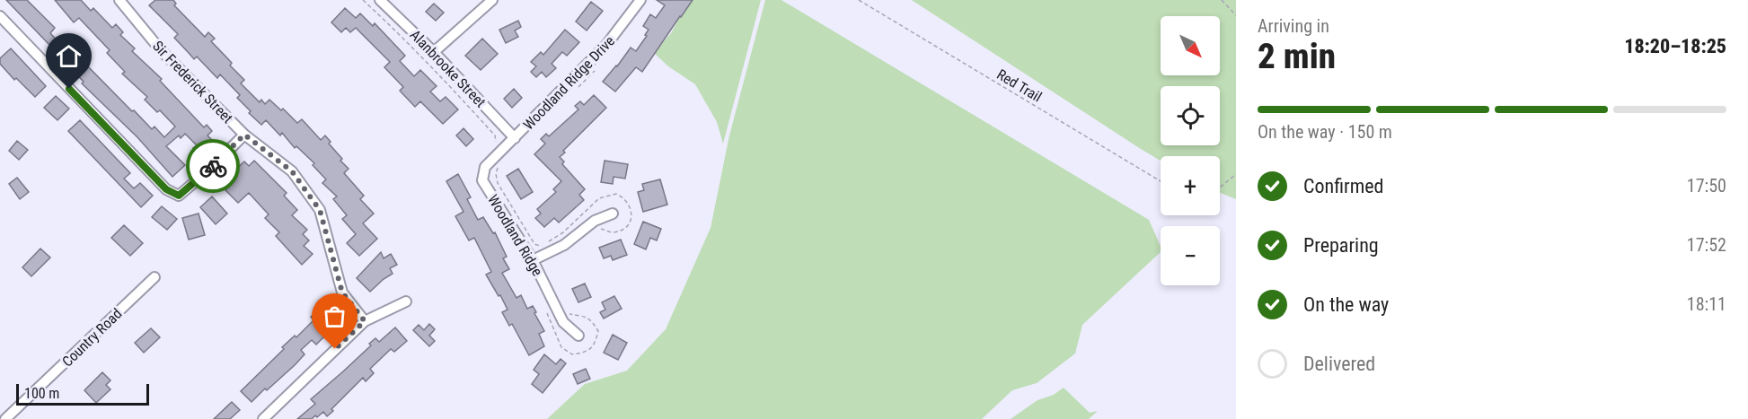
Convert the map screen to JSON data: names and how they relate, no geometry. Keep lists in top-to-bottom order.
{
  "streets": {
    "street": [
      "Alanbrooke Street",
      "Sir Frederick Street",
      "Woodland Ridge Drive",
      "Woodland Ridge",
      "Country Road"
    ],
    "path": ["Red Trail"]
  },
  "crossings": [
    ["Alanbrooke Street", "Woodland Ridge Drive"],
    ["Alanbrooke Street", "Woodland Ridge"],
    ["Woodland Ridge Drive", "Woodland Ridge"]
  ],
  "scale_bar": "100 m",
  "north": "bottom right",
  "page": {
    "heading": ["2 min", "Arriving in", "18:20–18:25"],
    "map_buttons": ["+", "−"],
    "bar": "On the way · 150 m",
    "list": [
      ["Confirmed", "17:50"],
      ["Preparing", "17:52"],
      ["On the way", "18:11"],
      "Delivered"
    ],
    "scale": "100 m"
  }
}
